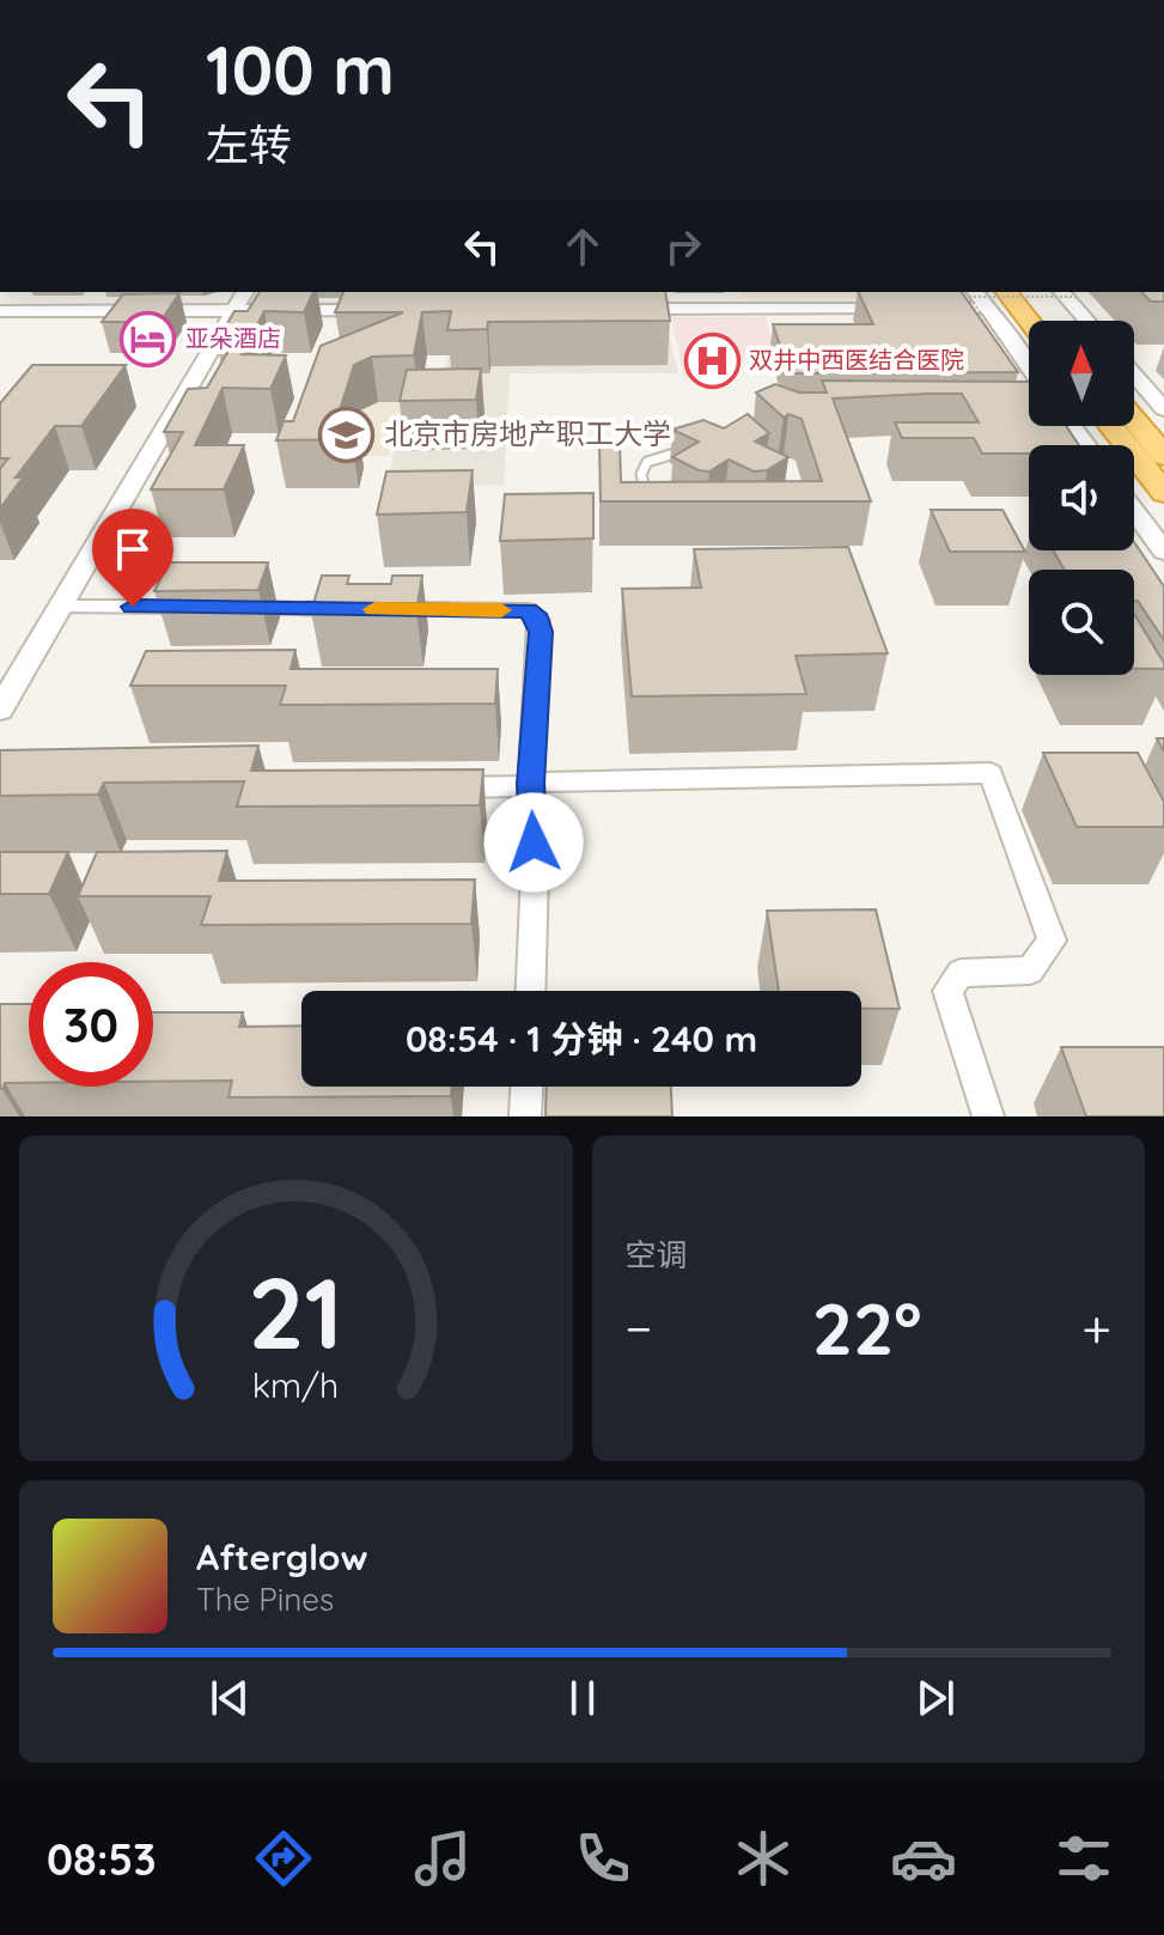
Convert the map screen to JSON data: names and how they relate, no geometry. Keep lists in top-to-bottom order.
{
  "places": {
    "hotel": ["亚朵酒店"],
    "hospital": ["双井中西医结合医院"],
    "school or university": ["北京市房地产职工大学"]
  },
  "north": "top",
  "page": {
    "turn": ["100 m", "左转"],
    "limit": "30",
    "trip": "08:54 · 1 分钟 · 240 m",
    "tile": "空调",
    "heat": ["−", "22°", "+"],
    "song": ["Afterglow", "The Pines"],
    "tabs": "08:53",
    "gauge": ["21", "km/h"]
  }
}
